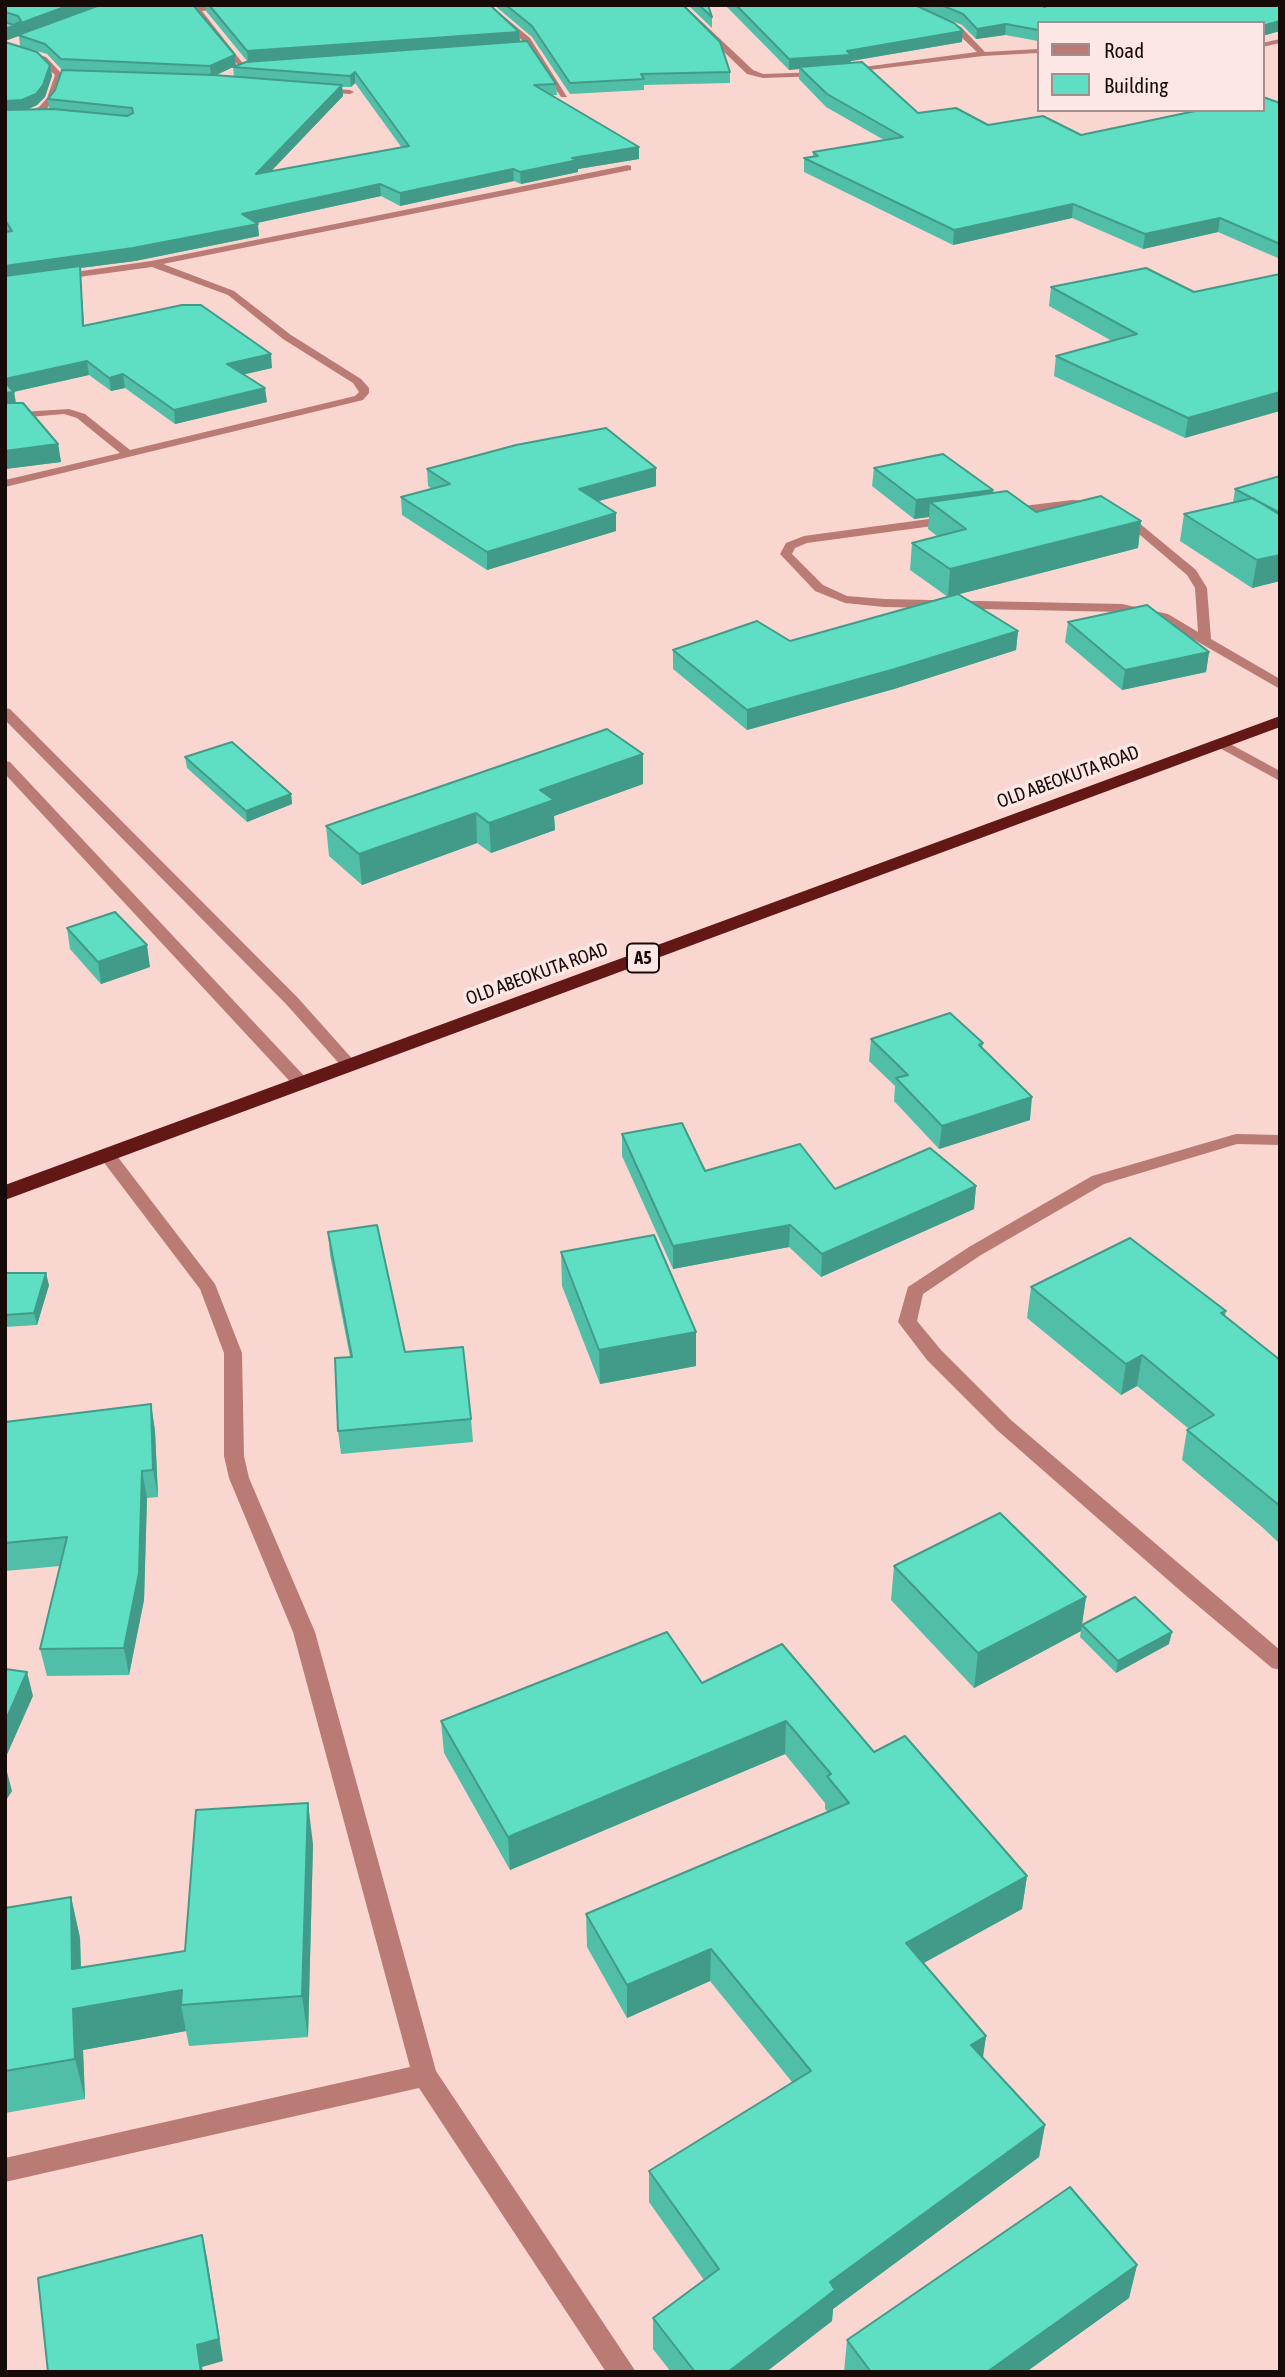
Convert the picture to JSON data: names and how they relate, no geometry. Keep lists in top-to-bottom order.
{
  "streets": {
    "highway": ["OLD ABEOKUTA ROAD", "A5"]
  },
  "legend": ["Road", "Building"]
}
